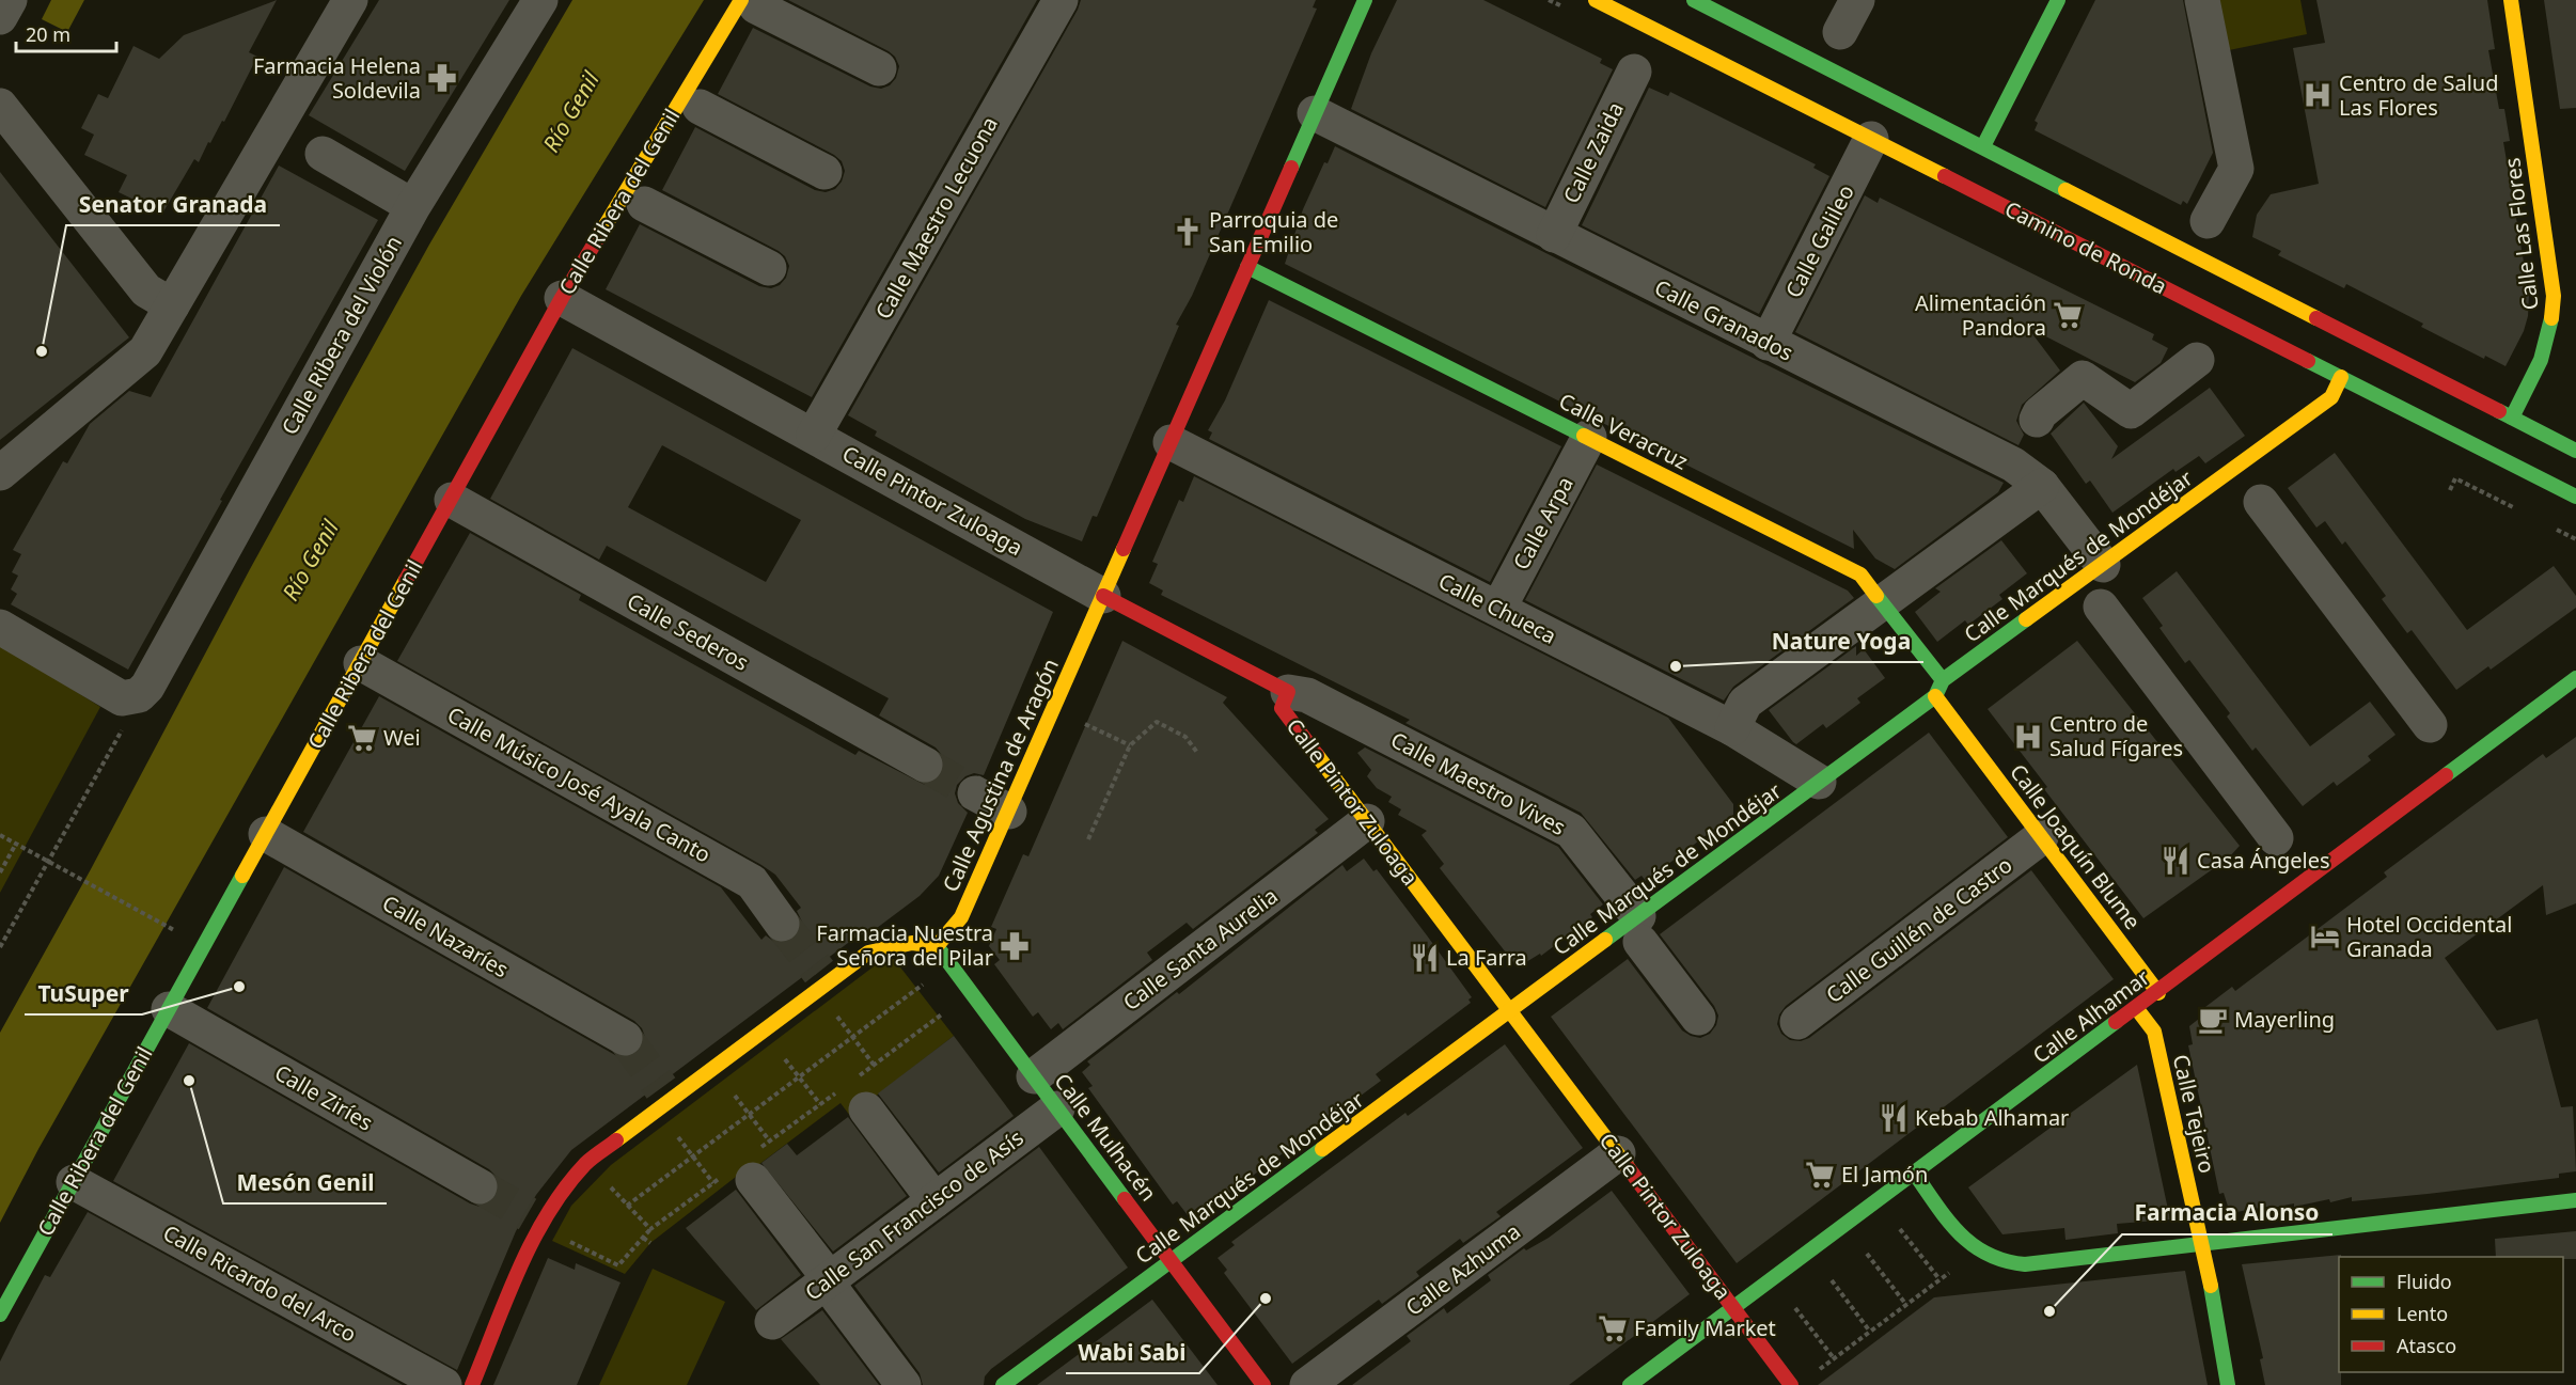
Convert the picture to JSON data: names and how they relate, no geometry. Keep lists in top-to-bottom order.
{
  "streets": {
    "street": [
      "Calle Zaida",
      "Calle Ribera del Genil",
      "Calle Maestro Lecuona",
      "Calle Las Flores",
      "Calle Galileo",
      "Camino de Ronda",
      "Calle Granados",
      "Calle Ribera del Violón",
      "Calle Veracruz",
      "Calle Pintor Zuloaga",
      "Calle Arpa",
      "Calle Marqués de Mondéjar",
      "Calle Chueca",
      "Calle Sederos",
      "Calle Agustina de Aragón",
      "Calle Maestro Vives",
      "Calle Músico José Ayala Canto",
      "Calle Joaquín Blume",
      "Calle Guillén de Castro",
      "Calle Nazaríes",
      "Calle Santa Aurelia",
      "Calle Alhamar",
      "Calle Ziríes",
      "Calle Tejeiro",
      "Calle Mulhacén",
      "Calle San Francisco de Asís",
      "Calle Azhuma",
      "Calle Ricardo del Arco"
    ]
  },
  "crossings": [
    ["Calle Zaida", "Calle Granados"],
    ["Calle Ribera del Genil", "Calle Pintor Zuloaga"],
    ["Calle Ribera del Genil", "Calle Sederos"],
    ["Calle Ribera del Genil", "Calle Músico José Ayala Canto"],
    ["Calle Ribera del Genil", "Calle Nazaríes"],
    ["Calle Ribera del Genil", "Calle Ziríes"],
    ["Calle Ribera del Genil", "Calle Ricardo del Arco"],
    ["Calle Maestro Lecuona", "Calle Pintor Zuloaga"],
    ["Calle Las Flores", "Camino de Ronda"],
    ["Calle Galileo", "Camino de Ronda"],
    ["Calle Galileo", "Calle Granados"],
    ["Camino de Ronda", "Calle Marqués de Mondéjar"],
    ["Calle Granados", "Calle Marqués de Mondéjar"],
    ["Calle Granados", "Calle Agustina de Aragón"],
    ["Calle Veracruz", "Calle Arpa"],
    ["Calle Veracruz", "Calle Marqués de Mondéjar"],
    ["Calle Veracruz", "Calle Agustina de Aragón"],
    ["Calle Pintor Zuloaga", "Calle Marqués de Mondéjar"],
    ["Calle Pintor Zuloaga", "Calle Agustina de Aragón"],
    ["Calle Pintor Zuloaga", "Calle Maestro Vives"],
    ["Calle Pintor Zuloaga", "Calle Santa Aurelia"],
    ["Calle Pintor Zuloaga", "Calle Alhamar"],
    ["Calle Pintor Zuloaga", "Calle Azhuma"],
    ["Calle Arpa", "Calle Chueca"],
    ["Calle Marqués de Mondéjar", "Calle Chueca"],
    ["Calle Marqués de Mondéjar", "Calle Maestro Vives"],
    ["Calle Marqués de Mondéjar", "Calle Joaquín Blume"],
    ["Calle Marqués de Mondéjar", "Calle Mulhacén"],
    ["Calle Chueca", "Calle Agustina de Aragón"],
    ["Calle Agustina de Aragón", "Calle Mulhacén"],
    ["Calle Joaquín Blume", "Calle Guillén de Castro"],
    ["Calle Joaquín Blume", "Calle Alhamar"],
    ["Calle Santa Aurelia", "Calle Mulhacén"],
    ["Calle Alhamar", "Calle Tejeiro"],
    ["Calle Mulhacén", "Calle San Francisco de Asís"]
  ],
  "water": ["Río Genil"],
  "places": {
    "pharmacy": ["Farmacia Helena Soldevila", "Farmacia Nuestra Señora del Pilar"],
    "hospital": ["Centro de Salud Las Flores", "Centro de Salud Fígares"],
    "church": ["Parroquia de San Emilio"],
    "supermarket": [
      "Alimentación Pandora",
      "Wei",
      "El Jamón",
      "Family Market"
    ],
    "other": [
      "Senator Granada",
      "Nature Yoga",
      "TuSuper",
      "Mesón Genil",
      "Wabi Sabi",
      "Farmacia Alonso"
    ],
    "restaurant": ["Casa Ángeles", "La Farra", "Kebab Alhamar"],
    "hotel": ["Hotel Occidental Granada"],
    "cafe": ["Mayerling"]
  },
  "legend": ["Fluido", "Lento", "Atasco"],
  "scale_bar": "20 m"
}
